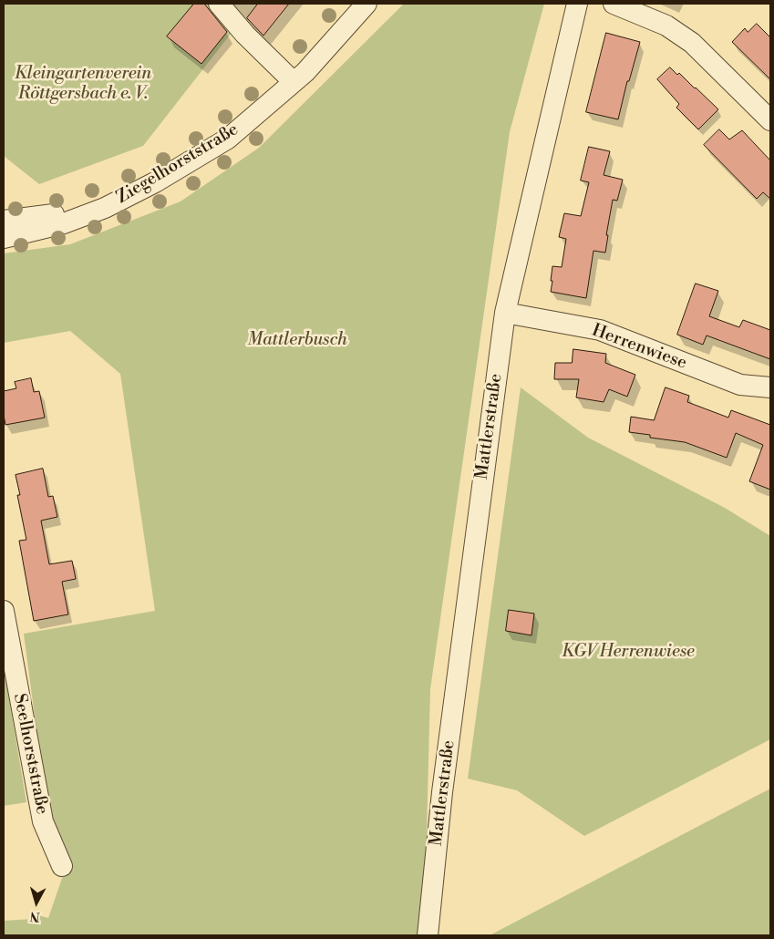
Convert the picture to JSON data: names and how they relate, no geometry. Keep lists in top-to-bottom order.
{
  "streets": {
    "street": [
      "Ziegelhorststraße",
      "Herrenwiese",
      "Mattlerstraße",
      "Seelhorststraße"
    ]
  },
  "crossings": [
    ["Herrenwiese", "Mattlerstraße"]
  ],
  "parks": ["Kleingartenverein Röttgersbach e. V.", "Mattlerbusch", "KGV Herrenwiese"],
  "north": "bottom"
}
